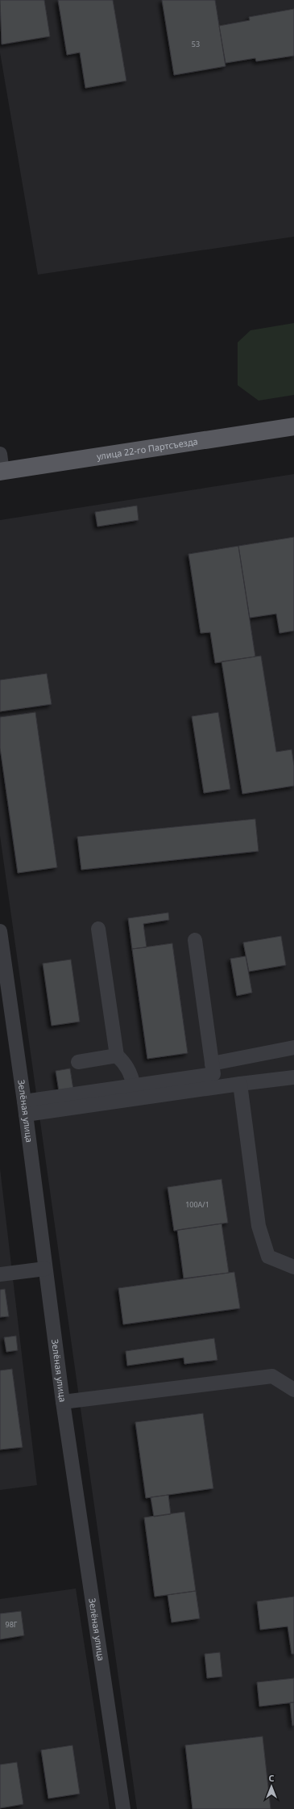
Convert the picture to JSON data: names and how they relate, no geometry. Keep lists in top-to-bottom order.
{
  "streets": {
    "main road": ["улица 22-го Партсъезда"],
    "street": ["Зелёная улица"]
  },
  "house_numbers": ["53", "100А/1", "98Г"],
  "north": "top"
}
